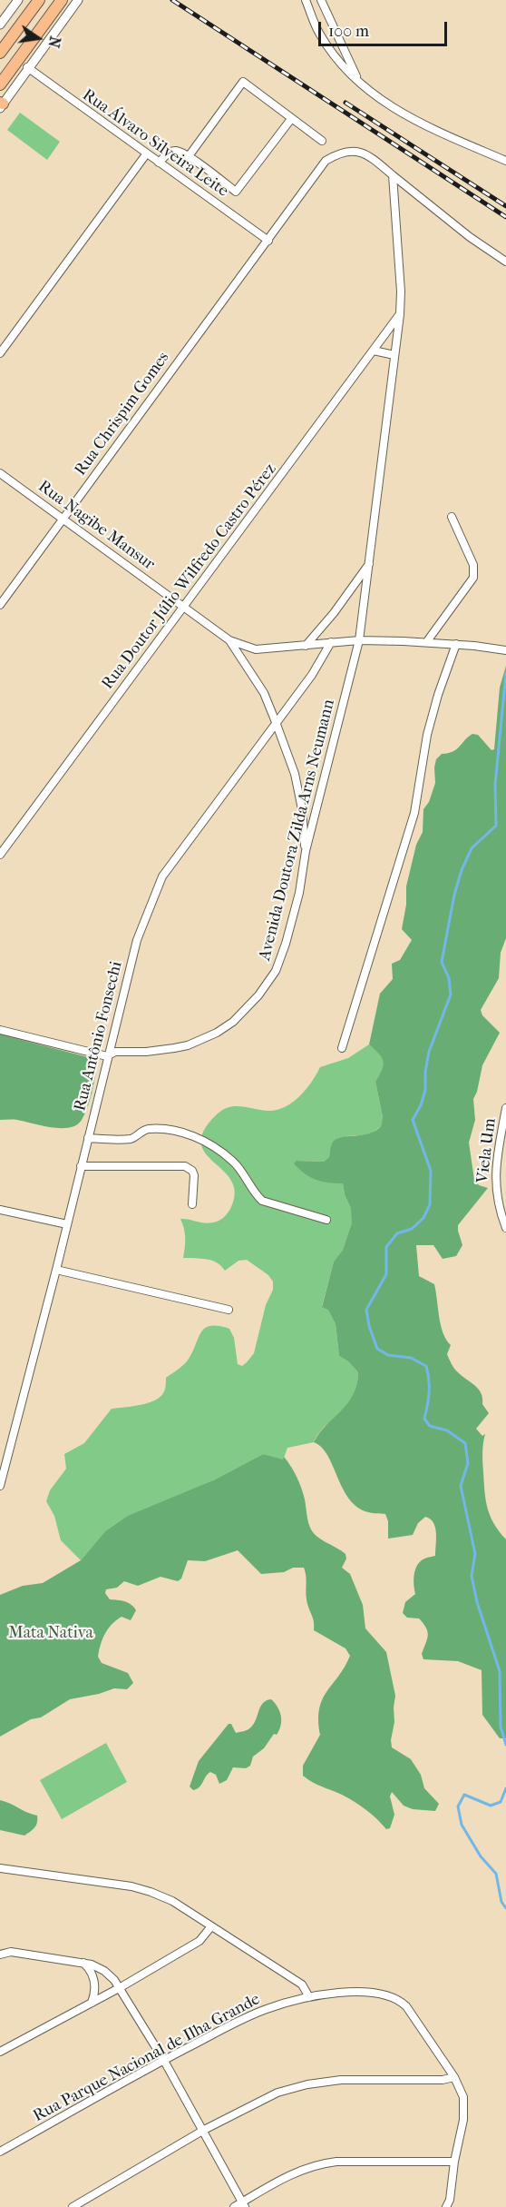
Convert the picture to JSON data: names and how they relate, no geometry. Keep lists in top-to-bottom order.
{
  "streets": {
    "street": [
      "Rua Álvaro Silveira Leite",
      "Rua Chrispim Gomes",
      "Rua Nagibe Mansur",
      "Rua Doutor Júlio Wilfredo Castro Pérez",
      "Avenida Doutora Zilda Arns Neumann",
      "Rua Antônio Fonsechi",
      "Viela Um",
      "Rua Parque Nacional de Ilha Grande"
    ]
  },
  "crossings": [
    ["Rua Álvaro Silveira Leite", "Rua Chrispim Gomes"],
    ["Rua Chrispim Gomes", "Rua Nagibe Mansur"],
    ["Rua Chrispim Gomes", "Avenida Doutora Zilda Arns Neumann"],
    ["Rua Nagibe Mansur", "Rua Doutor Júlio Wilfredo Castro Pérez"],
    ["Rua Nagibe Mansur", "Avenida Doutora Zilda Arns Neumann"],
    ["Rua Nagibe Mansur", "Rua Antônio Fonsechi"],
    ["Rua Doutor Júlio Wilfredo Castro Pérez", "Avenida Doutora Zilda Arns Neumann"],
    ["Avenida Doutora Zilda Arns Neumann", "Rua Antônio Fonsechi"]
  ],
  "parks": ["Mata Nativa"],
  "scale_bar": "100 m",
  "north": "right"
}
